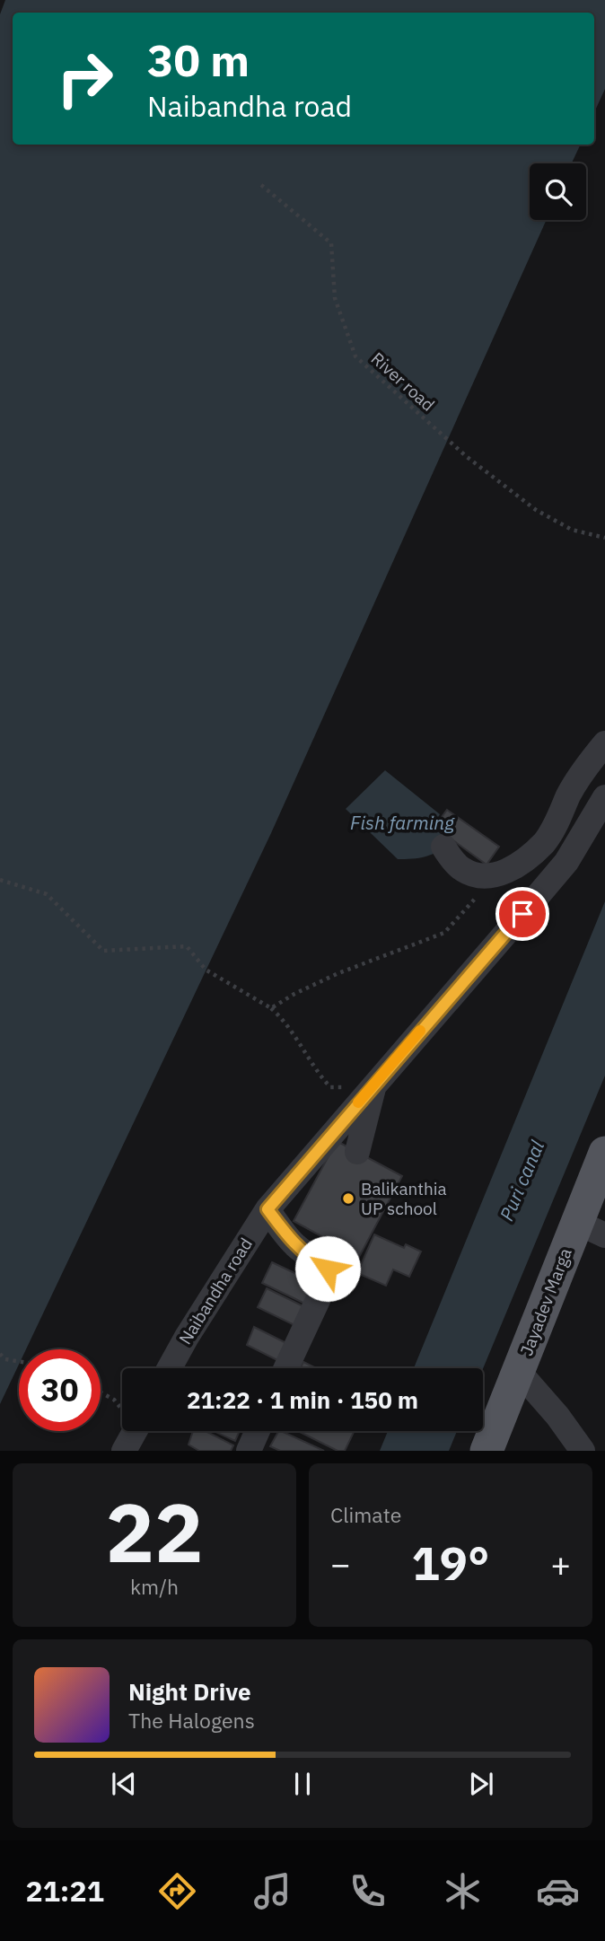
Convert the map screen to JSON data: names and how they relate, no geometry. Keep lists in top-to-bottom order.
{
  "streets": {
    "main road": ["Jayadev Marga"],
    "street": ["Naibandha road"],
    "path": ["River road"]
  },
  "water": ["Fish farming", "Puri canal"],
  "places": ["Balikanthia UP school"],
  "page": {
    "turn": ["30 m", "Naibandha road"],
    "limit": "30",
    "trip": "21:22 · 1 min · 150 m",
    "tile": [
      ["22", "km/h"],
      "Climate"
    ],
    "heat": ["−", "19°", "+"],
    "song": ["Night Drive", "The Halogens"],
    "tabs": "21:21"
  }
}
